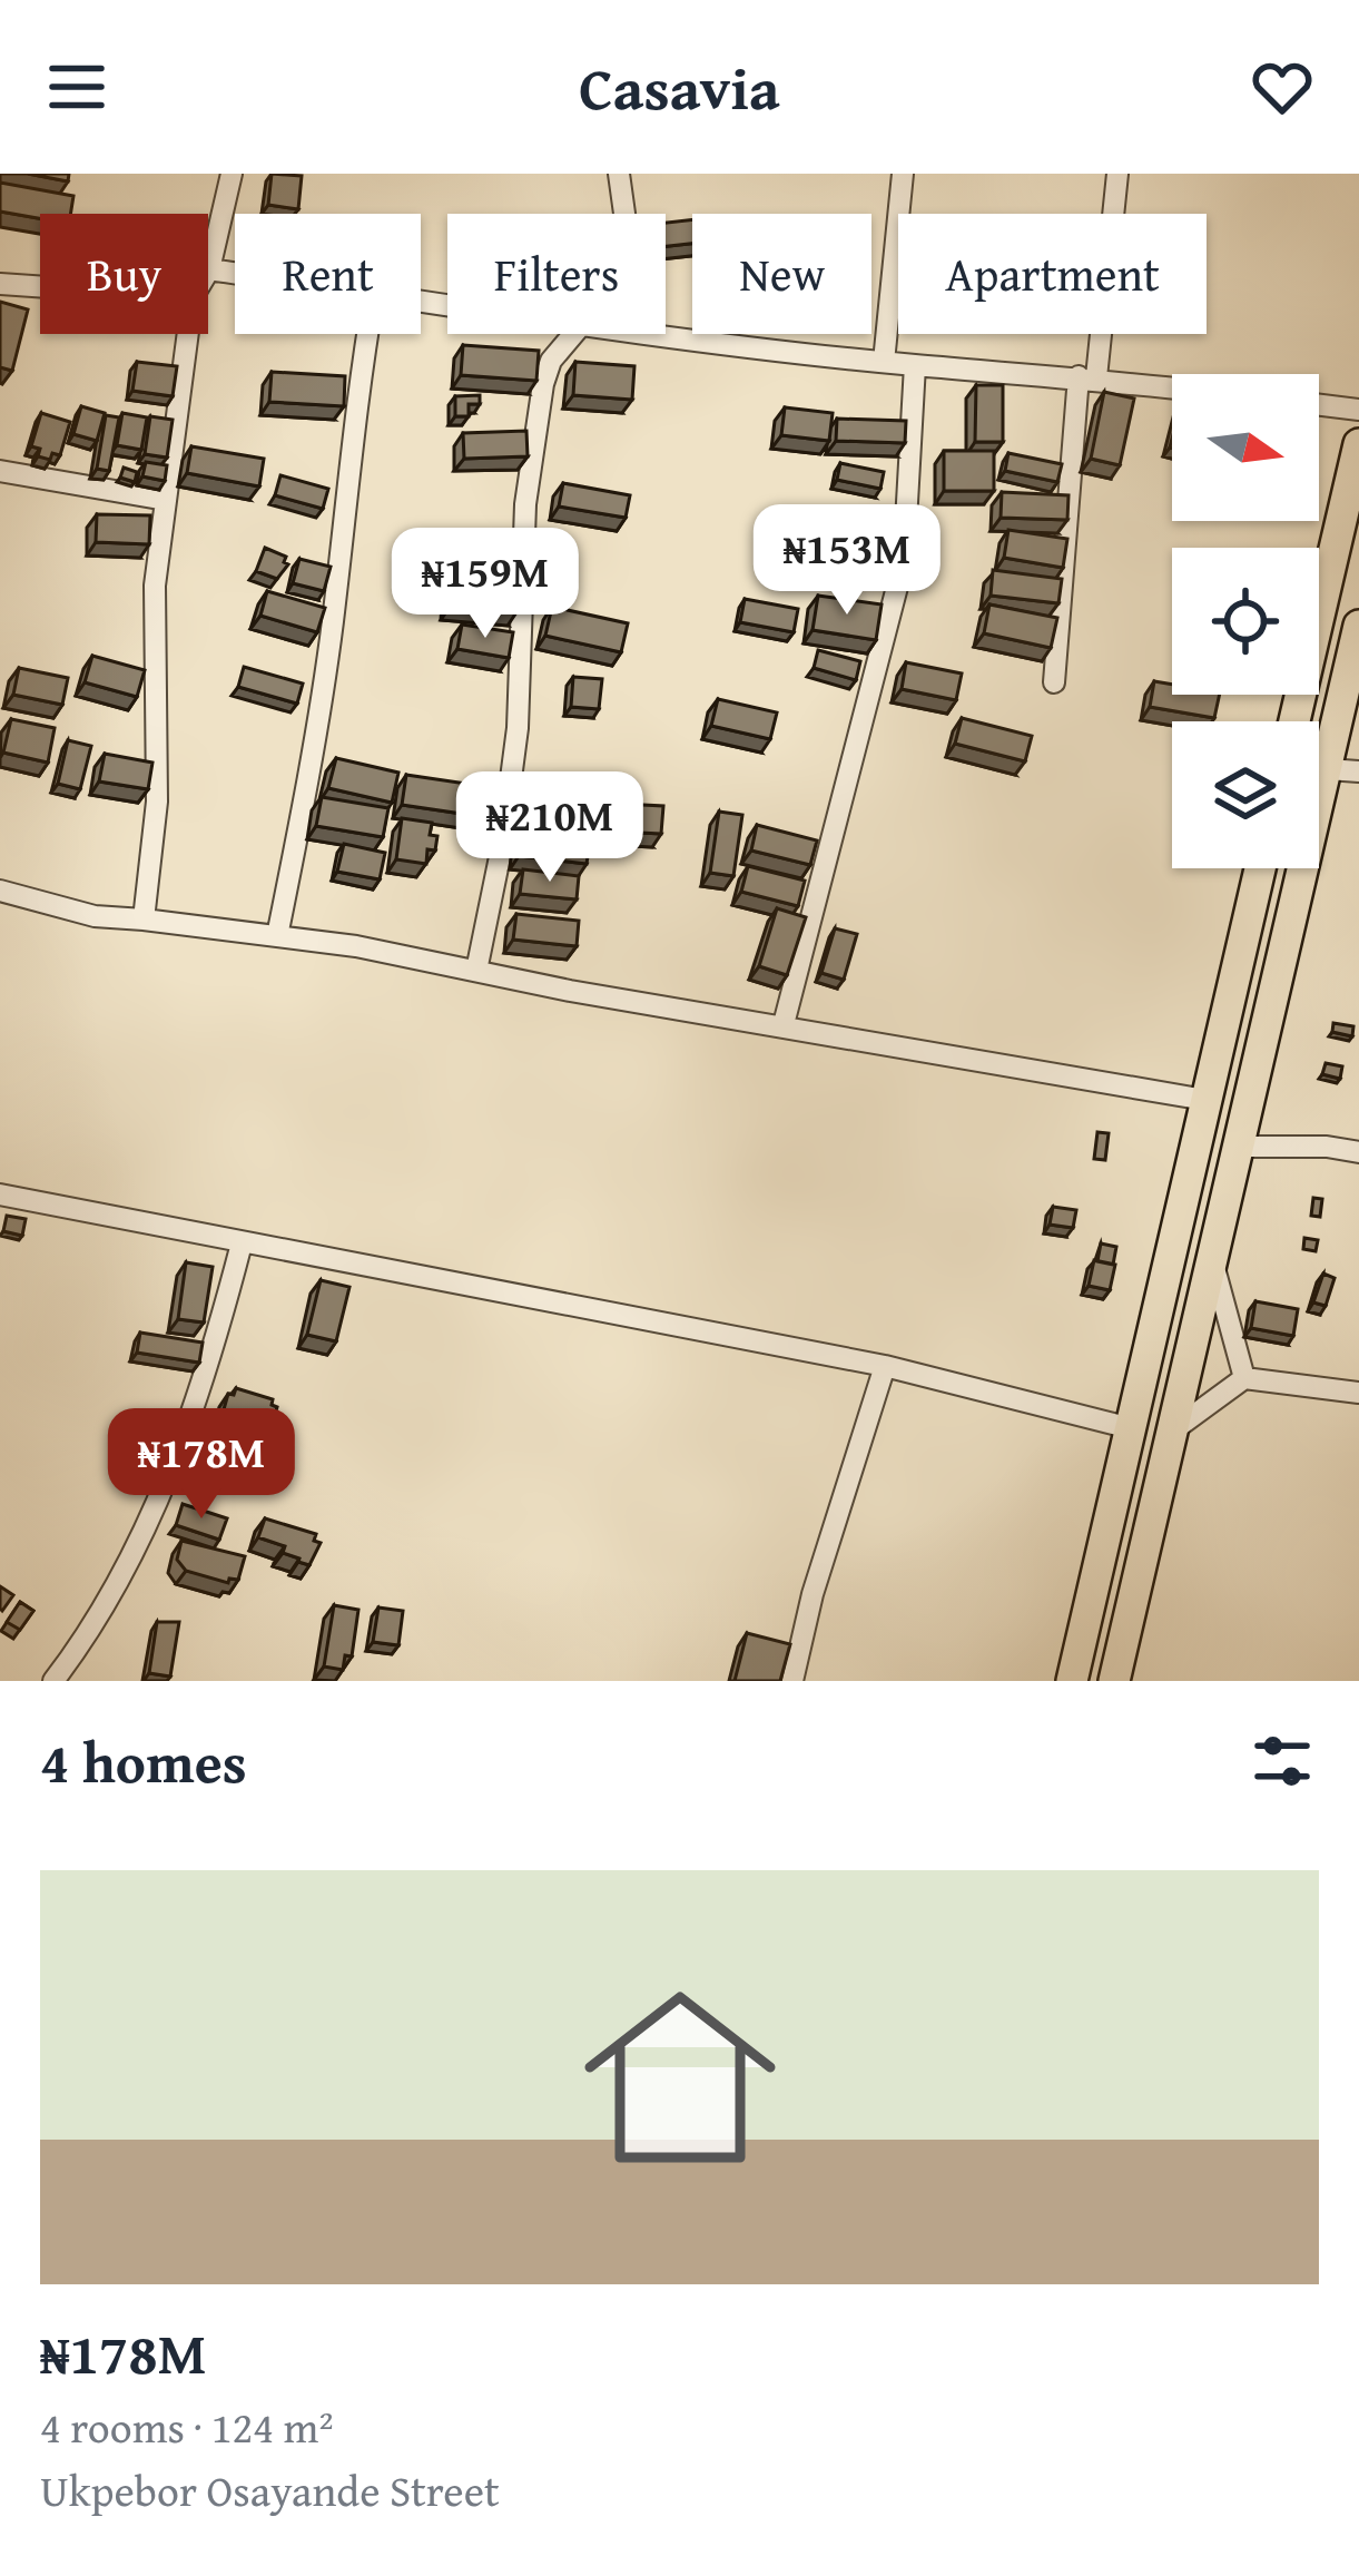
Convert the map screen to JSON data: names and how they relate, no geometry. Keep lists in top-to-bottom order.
{
  "north": "right",
  "page": {
    "header": "Casavia",
    "chip": [
      "Buy",
      "Rent",
      "Filters",
      "New",
      "Apartment"
    ],
    "price": [
      "₦153M",
      "₦159M",
      "₦210M",
      "₦178M"
    ],
    "heading": "4 homes",
    "list": [
      {
        "name": "₦178M",
        "note": "4 rooms · 124 m² · Ukpebor Osayande Street"
      }
    ]
  }
}
